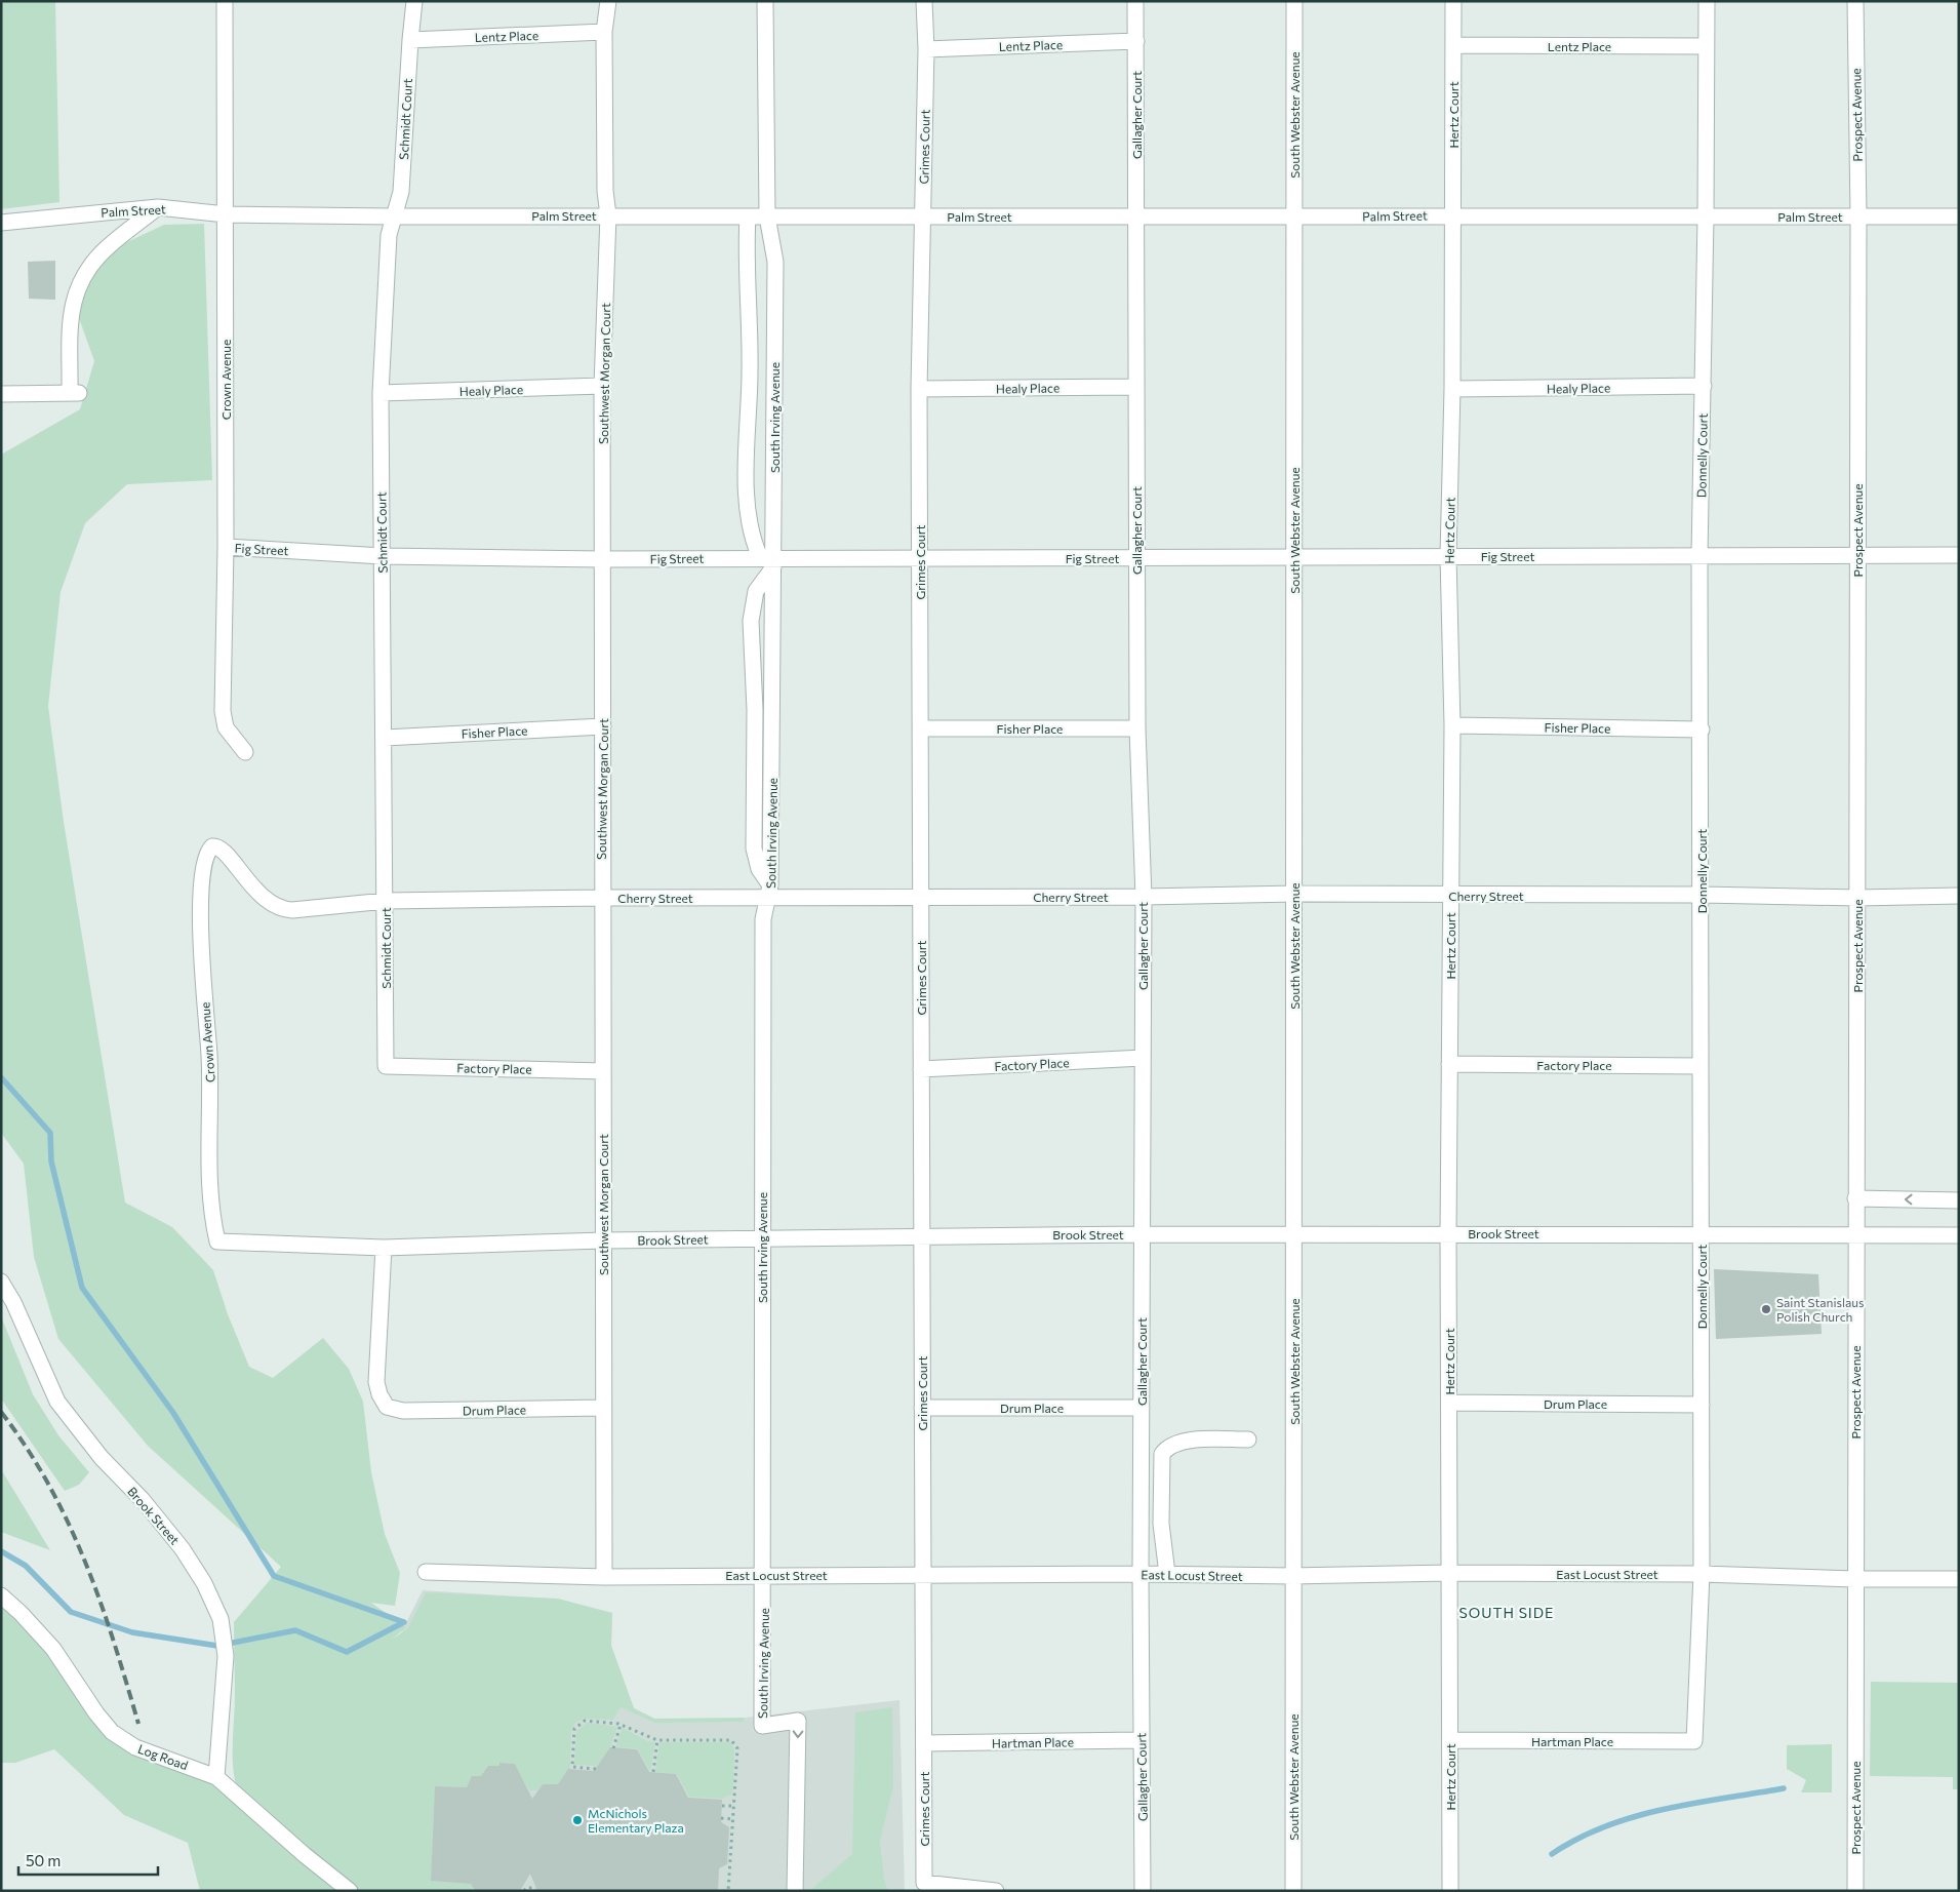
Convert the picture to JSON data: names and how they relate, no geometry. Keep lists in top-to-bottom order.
{
  "streets": {
    "street": [
      "Lentz Place",
      "Gallagher Court",
      "South Webster Avenue",
      "Hertz Court",
      "Prospect Avenue",
      "Schmidt Court",
      "Grimes Court",
      "Palm Street",
      "Southwest Morgan Court",
      "Crown Avenue",
      "Healy Place",
      "South Irving Avenue",
      "Donnelly Court",
      "Fig Street",
      "Fisher Place",
      "Cherry Street",
      "Factory Place",
      "Brook Street",
      "Drum Place",
      "East Locust Street",
      "Hartman Place",
      "Log Road"
    ]
  },
  "crossings": [
    ["Lentz Place", "Gallagher Court"],
    ["Lentz Place", "Hertz Court"],
    ["Lentz Place", "Schmidt Court"],
    ["Lentz Place", "Grimes Court"],
    ["Lentz Place", "Southwest Morgan Court"],
    ["Lentz Place", "Donnelly Court"],
    ["Gallagher Court", "Palm Street"],
    ["Gallagher Court", "Healy Place"],
    ["Gallagher Court", "Fig Street"],
    ["Gallagher Court", "Fisher Place"],
    ["Gallagher Court", "Cherry Street"],
    ["Gallagher Court", "Factory Place"],
    ["Gallagher Court", "Brook Street"],
    ["Gallagher Court", "Drum Place"],
    ["Gallagher Court", "East Locust Street"],
    ["Gallagher Court", "Hartman Place"],
    ["South Webster Avenue", "Palm Street"],
    ["South Webster Avenue", "Fig Street"],
    ["South Webster Avenue", "Cherry Street"],
    ["South Webster Avenue", "Brook Street"],
    ["South Webster Avenue", "East Locust Street"],
    ["Hertz Court", "Palm Street"],
    ["Hertz Court", "Healy Place"],
    ["Hertz Court", "Fig Street"],
    ["Hertz Court", "Fisher Place"],
    ["Hertz Court", "Cherry Street"],
    ["Hertz Court", "Factory Place"],
    ["Hertz Court", "Brook Street"],
    ["Hertz Court", "Drum Place"],
    ["Hertz Court", "East Locust Street"],
    ["Hertz Court", "Hartman Place"],
    ["Prospect Avenue", "Palm Street"],
    ["Prospect Avenue", "Fig Street"],
    ["Prospect Avenue", "Cherry Street"],
    ["Prospect Avenue", "Brook Street"],
    ["Prospect Avenue", "East Locust Street"],
    ["Schmidt Court", "Palm Street"],
    ["Schmidt Court", "Healy Place"],
    ["Schmidt Court", "Fig Street"],
    ["Schmidt Court", "Fisher Place"],
    ["Schmidt Court", "Cherry Street"],
    ["Schmidt Court", "Factory Place"],
    ["Grimes Court", "Palm Street"],
    ["Grimes Court", "Healy Place"],
    ["Grimes Court", "Fig Street"],
    ["Grimes Court", "Fisher Place"],
    ["Grimes Court", "Cherry Street"],
    ["Grimes Court", "Factory Place"],
    ["Grimes Court", "Brook Street"],
    ["Grimes Court", "Drum Place"],
    ["Grimes Court", "East Locust Street"],
    ["Grimes Court", "Hartman Place"],
    ["Palm Street", "Southwest Morgan Court"],
    ["Palm Street", "Crown Avenue"],
    ["Palm Street", "South Irving Avenue"],
    ["Palm Street", "Donnelly Court"],
    ["Southwest Morgan Court", "Healy Place"],
    ["Southwest Morgan Court", "Fig Street"],
    ["Southwest Morgan Court", "Fisher Place"],
    ["Southwest Morgan Court", "Cherry Street"],
    ["Southwest Morgan Court", "Factory Place"],
    ["Southwest Morgan Court", "Brook Street"],
    ["Southwest Morgan Court", "Drum Place"],
    ["Southwest Morgan Court", "East Locust Street"],
    ["Crown Avenue", "Fig Street"],
    ["Crown Avenue", "Cherry Street"],
    ["Crown Avenue", "Brook Street"],
    ["Healy Place", "Donnelly Court"],
    ["South Irving Avenue", "Fig Street"],
    ["South Irving Avenue", "Cherry Street"],
    ["South Irving Avenue", "Brook Street"],
    ["South Irving Avenue", "East Locust Street"],
    ["Donnelly Court", "Fig Street"],
    ["Donnelly Court", "Fisher Place"],
    ["Donnelly Court", "Cherry Street"],
    ["Donnelly Court", "Factory Place"],
    ["Donnelly Court", "Brook Street"],
    ["Donnelly Court", "Drum Place"],
    ["Donnelly Court", "East Locust Street"],
    ["Donnelly Court", "Hartman Place"],
    ["Brook Street", "Drum Place"],
    ["Brook Street", "Log Road"]
  ],
  "districts": ["SOUTH SIDE"],
  "places": ["Saint Stanislaus Polish Church", "McNichols Elementary Plaza"],
  "scale_bar": "50 m"
}
